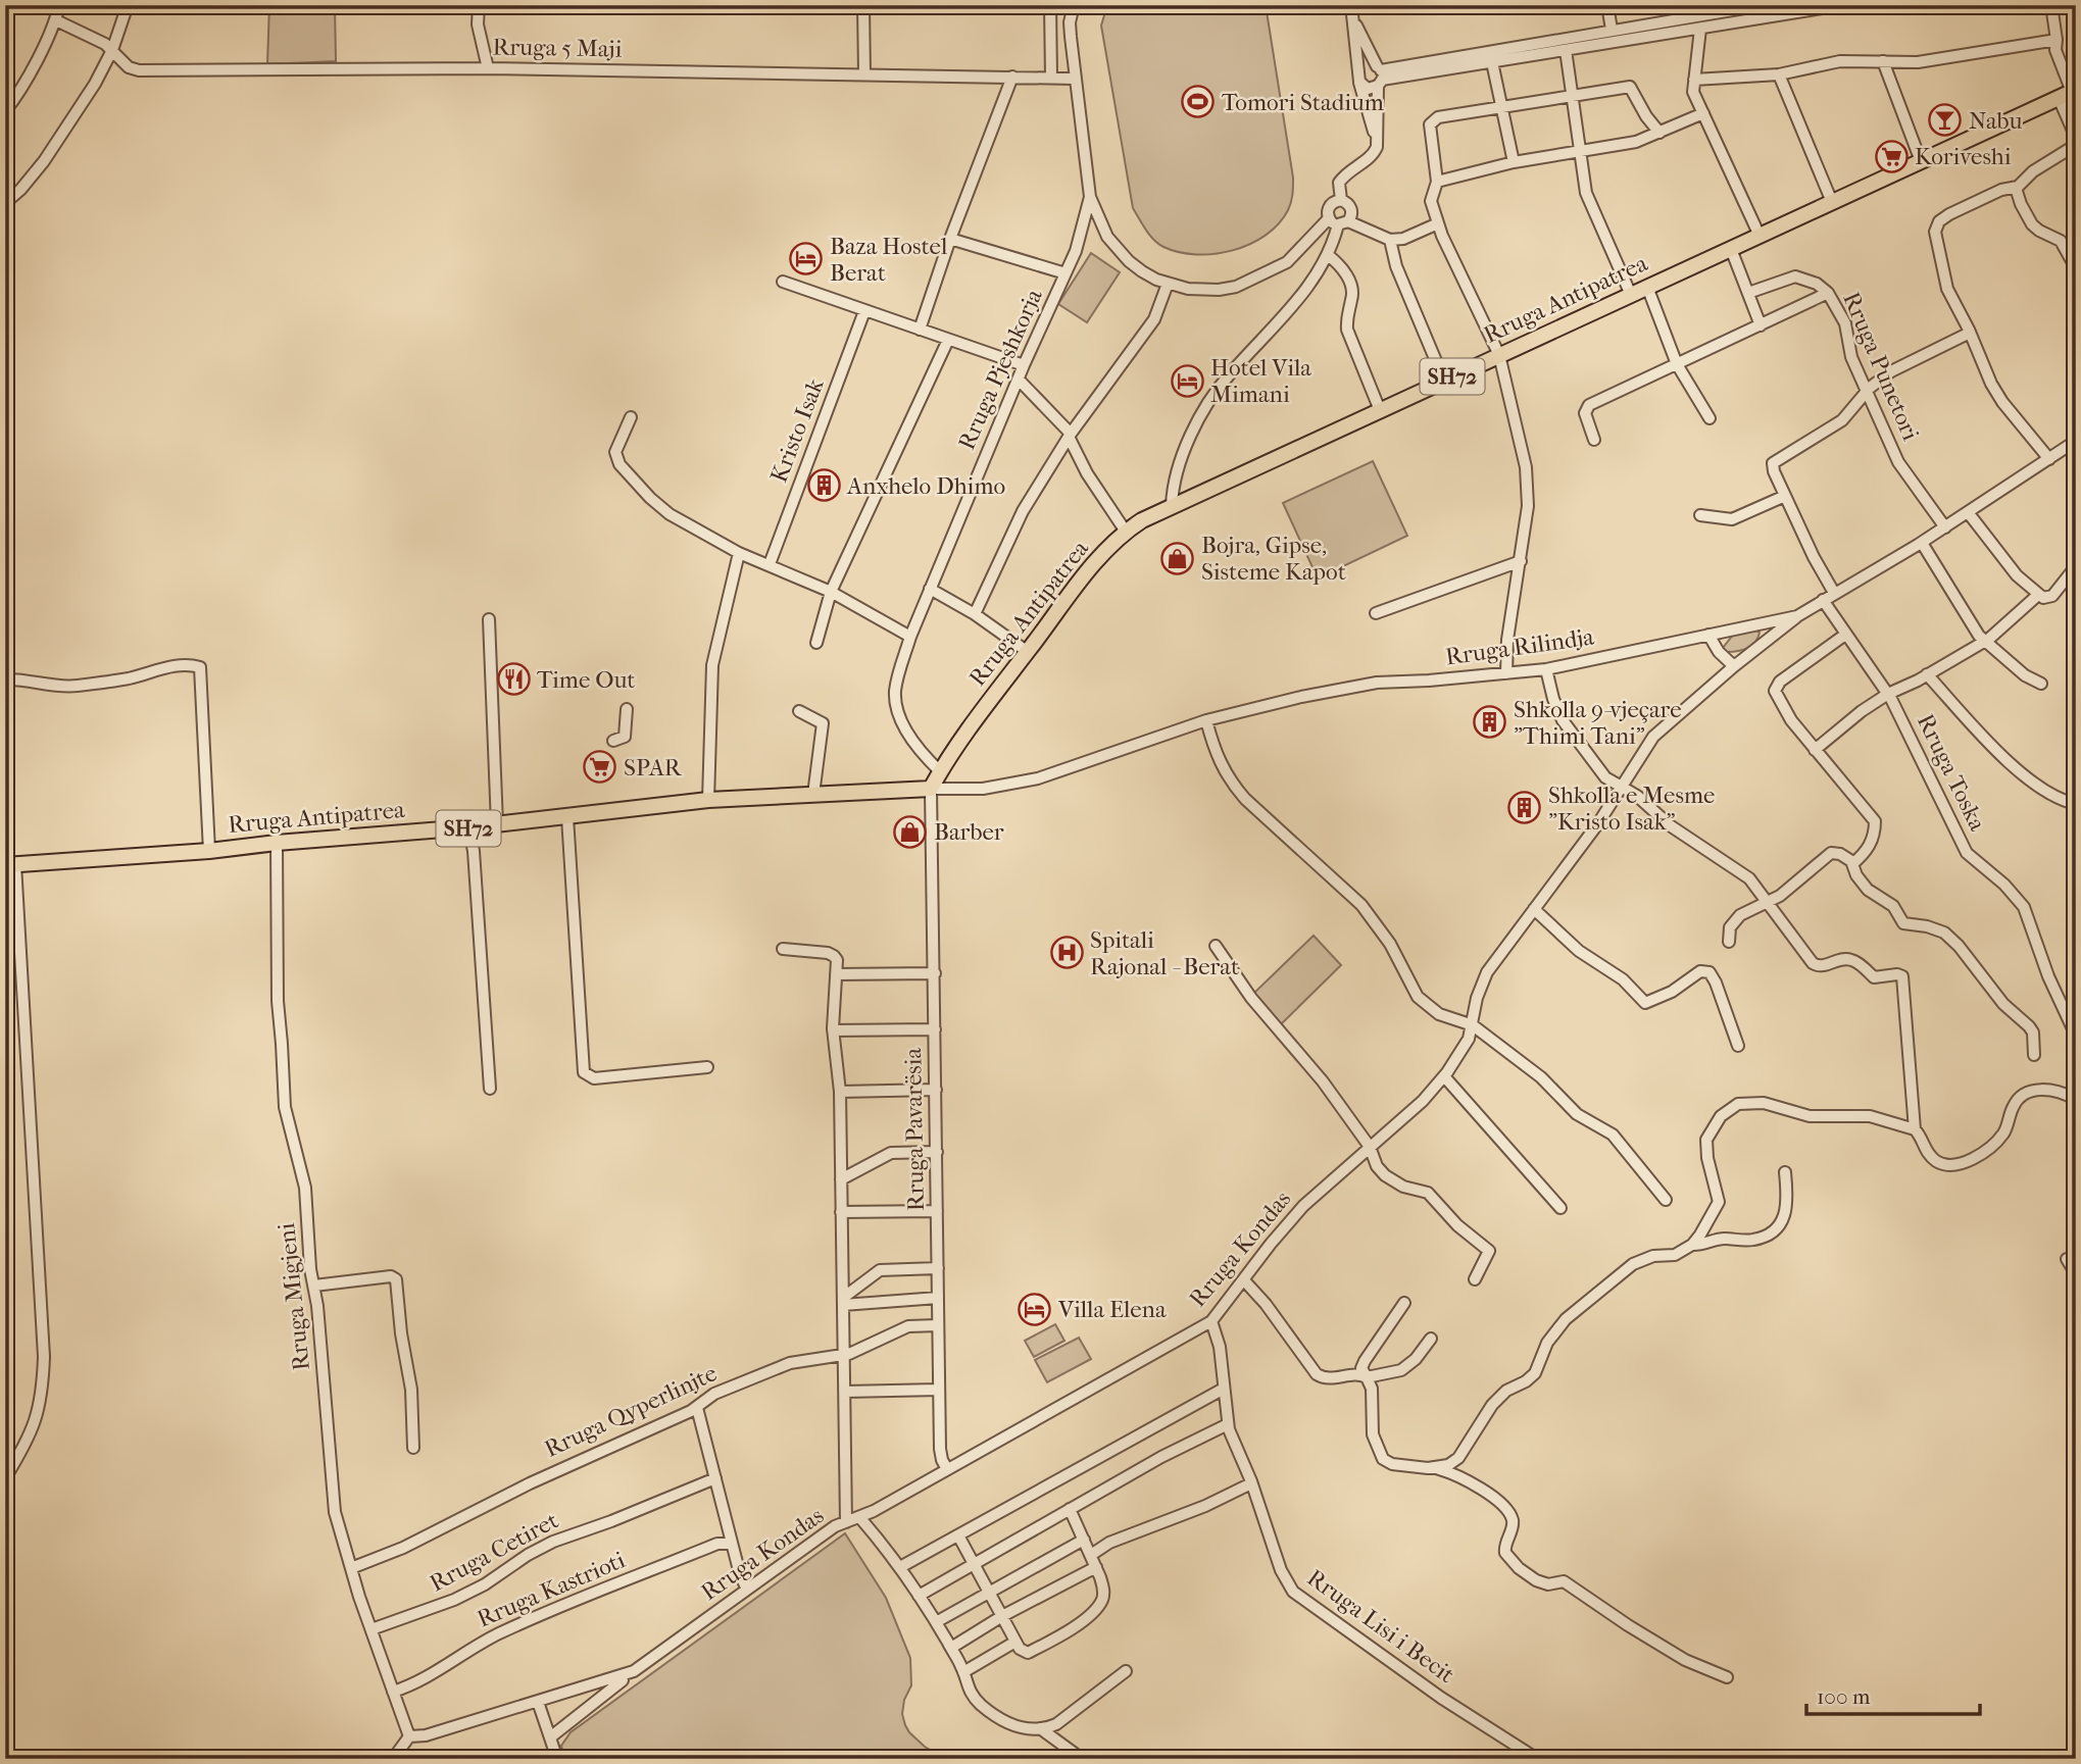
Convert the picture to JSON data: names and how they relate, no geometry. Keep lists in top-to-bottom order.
{
  "streets": {
    "main road": ["Rruga Antipatrea", "SH72"],
    "street": [
      "Rruga 5 Maji",
      "Rruga Punetori",
      "Rruga Pjeshkorja",
      "Kristo Isak",
      "Rruga Rilindja",
      "Rruga Toska",
      "Rruga Pavarësia",
      "Rruga Kondas",
      "Rruga Migjeni",
      "Rruga Qyperlinjte",
      "Rruga Cetiret",
      "Rruga Kastrioti",
      "Rruga Lisi i Becit"
    ]
  },
  "crossings": [
    ["Rruga Antipatrea", "Rruga Pjeshkorja"],
    ["Rruga Antipatrea", "Rruga Rilindja"],
    ["Rruga Antipatrea", "Rruga Pavarësia"],
    ["Rruga Antipatrea", "Rruga Migjeni"],
    ["Rruga Punetori", "Rruga Rilindja"],
    ["Rruga Rilindja", "Rruga Toska"],
    ["Rruga Rilindja", "Rruga Pavarësia"],
    ["Rruga Rilindja", "Rruga Kondas"],
    ["Rruga Pavarësia", "Rruga Kondas"],
    ["Rruga Pavarësia", "Rruga Qyperlinjte"],
    ["Rruga Kondas", "Rruga Migjeni"],
    ["Rruga Kondas", "Rruga Lisi i Becit"],
    ["Rruga Migjeni", "Rruga Qyperlinjte"],
    ["Rruga Migjeni", "Rruga Cetiret"],
    ["Rruga Migjeni", "Rruga Kastrioti"]
  ],
  "places": {
    "sports": ["Tomori Stadium"],
    "bar": ["Nabu"],
    "supermarket": ["Koriveshi", "SPAR"],
    "hotel": ["Baza Hostel Berat", "Hotel Vila Mimani", "Villa Elena"],
    "building": ["Anxhelo Dhimo", "Shkolla 9-vjeçare \"Thimi Tani\"", "Shkolla e Mesme \"Kristo Isak\""],
    "shop": ["Bojra, Gipse, Sisteme Kapot", "Barber"],
    "restaurant": ["Time Out"],
    "hospital": ["Spitali Rajonal - Berat"]
  },
  "scale_bar": "100 m"
}
